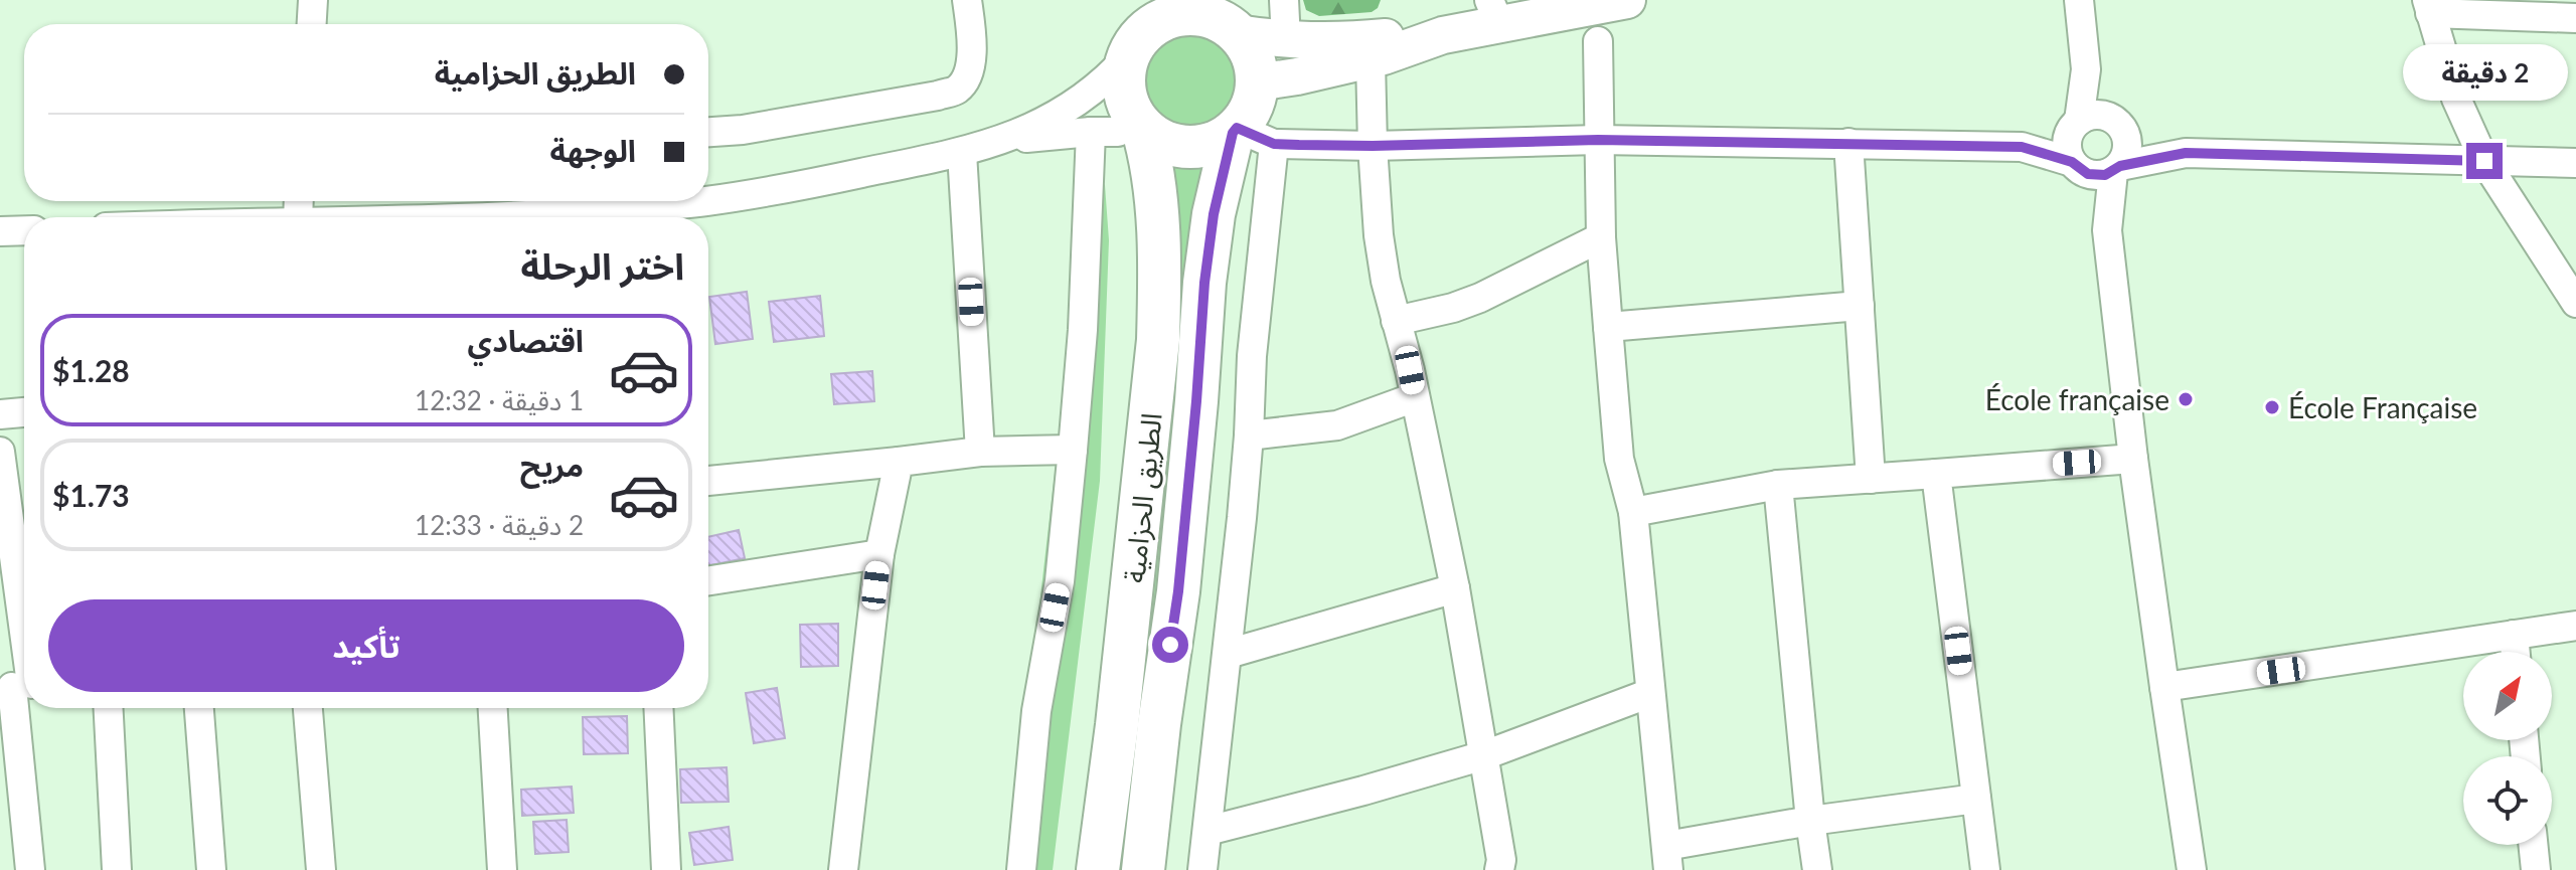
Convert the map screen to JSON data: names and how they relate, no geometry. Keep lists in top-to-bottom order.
{
  "streets": {
    "highway": ["الطريق الحزامية"]
  },
  "places": ["École française", "École Française"],
  "north": "top right",
  "page": {
    "banner": ["الطريق الحزامية", "الوجهة"],
    "bubble": "2 دقيقة",
    "heading": "اختر الرحلة",
    "list": [
      {
        "name": "اقتصادي",
        "note": "1 دقيقة · 12:32",
        "value": "$1.28"
      },
      {
        "name": "مريح",
        "note": "2 دقيقة · 12:33",
        "value": "$1.73"
      }
    ],
    "buttons": "تأكيد"
  }
}
